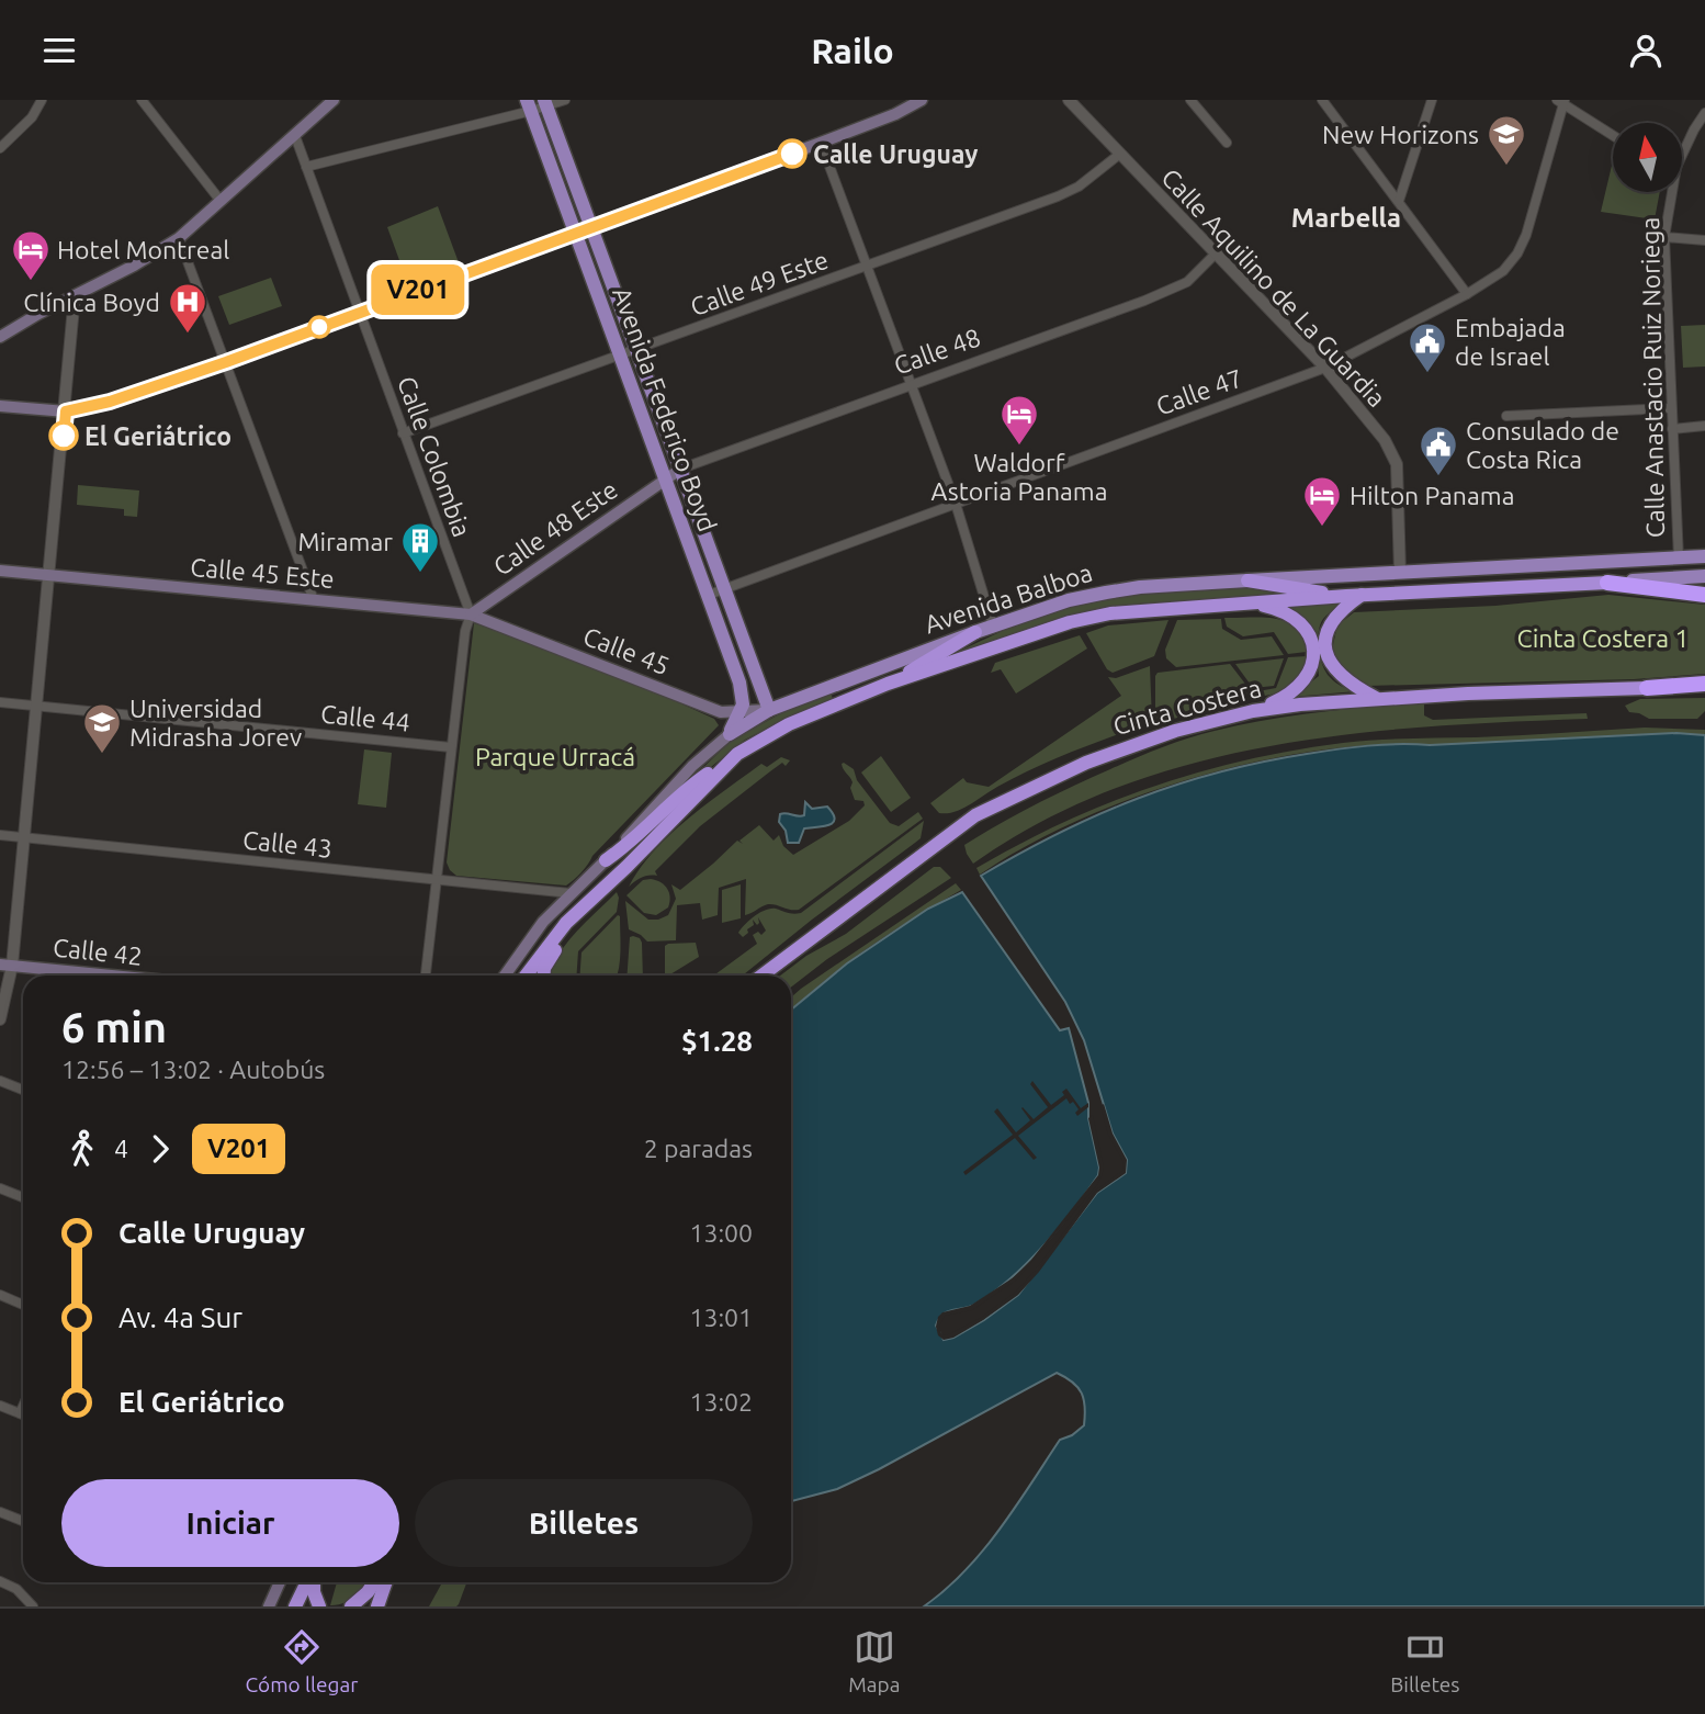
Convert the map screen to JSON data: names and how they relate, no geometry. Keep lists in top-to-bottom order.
{
  "streets": {
    "highway": ["Avenida Balboa", "Cinta Costera"],
    "main road": [
      "Calle 48",
      "Avenida Federico Boyd",
      "Calle 48 Este",
      "Calle 45 Este",
      "Calle 45",
      "Calle 42"
    ],
    "street": [
      "Calle 49 Este",
      "Calle Aquilino de La Guardia",
      "Calle Anastacio Ruiz Noriega",
      "Calle 47",
      "Calle Colombia",
      "Calle 44",
      "Calle 43"
    ]
  },
  "crossings": [
    ["Calle 49 Este", "Calle Aquilino de La Guardia"],
    ["Calle 49 Este", "Avenida Federico Boyd"],
    ["Calle 49 Este", "Calle Colombia"],
    ["Calle Aquilino de La Guardia", "Calle 48"],
    ["Calle Aquilino de La Guardia", "Calle 47"],
    ["Calle Aquilino de La Guardia", "Avenida Balboa"],
    ["Calle 48", "Avenida Federico Boyd"],
    ["Calle 48", "Calle 48 Este"],
    ["Calle Anastacio Ruiz Noriega", "Avenida Balboa"],
    ["Calle 47", "Avenida Federico Boyd"],
    ["Avenida Federico Boyd", "Calle 48 Este"],
    ["Avenida Federico Boyd", "Avenida Balboa"],
    ["Avenida Federico Boyd", "Calle 45"],
    ["Calle Colombia", "Calle 48 Este"],
    ["Calle Colombia", "Calle 45 Este"],
    ["Calle Colombia", "Calle 45"],
    ["Calle 48 Este", "Calle 45 Este"],
    ["Calle 48 Este", "Calle 45"],
    ["Calle 45 Este", "Calle 45"],
    ["Avenida Balboa", "Calle 45"]
  ],
  "districts": ["Marbella"],
  "parks": ["Cinta Costera 1", "Parque Urracá"],
  "places": {
    "other": ["Calle Uruguay", "El Geriátrico"],
    "school or university": ["New Horizons", "Universidad Midrasha Jorev"],
    "hotel": ["Hotel Montreal", "Waldorf Astoria Panama", "Hilton Panama"],
    "hospital": ["Clínica Boyd"],
    "public building": ["Embajada de Israel", "Consulado de Costa Rica"],
    "building": ["Miramar"]
  },
  "lines": ["bus line V201"],
  "north": "top",
  "page": {
    "header": "Railo",
    "on_map": "V201",
    "heading": ["6 min", "12:56 – 13:02 · Autobús", "$1.28"],
    "legs": ["4", "V201", "2 paradas"],
    "list": [
      {
        "name": "Calle Uruguay",
        "value": "13:00"
      },
      {
        "name": "Av. 4a Sur",
        "value": "13:01"
      },
      {
        "name": "El Geriátrico",
        "value": "13:02"
      }
    ],
    "buttons": ["Iniciar", "Billetes"],
    "tabs": ["Cómo llegar", "Mapa", "Billetes"]
  }
}
